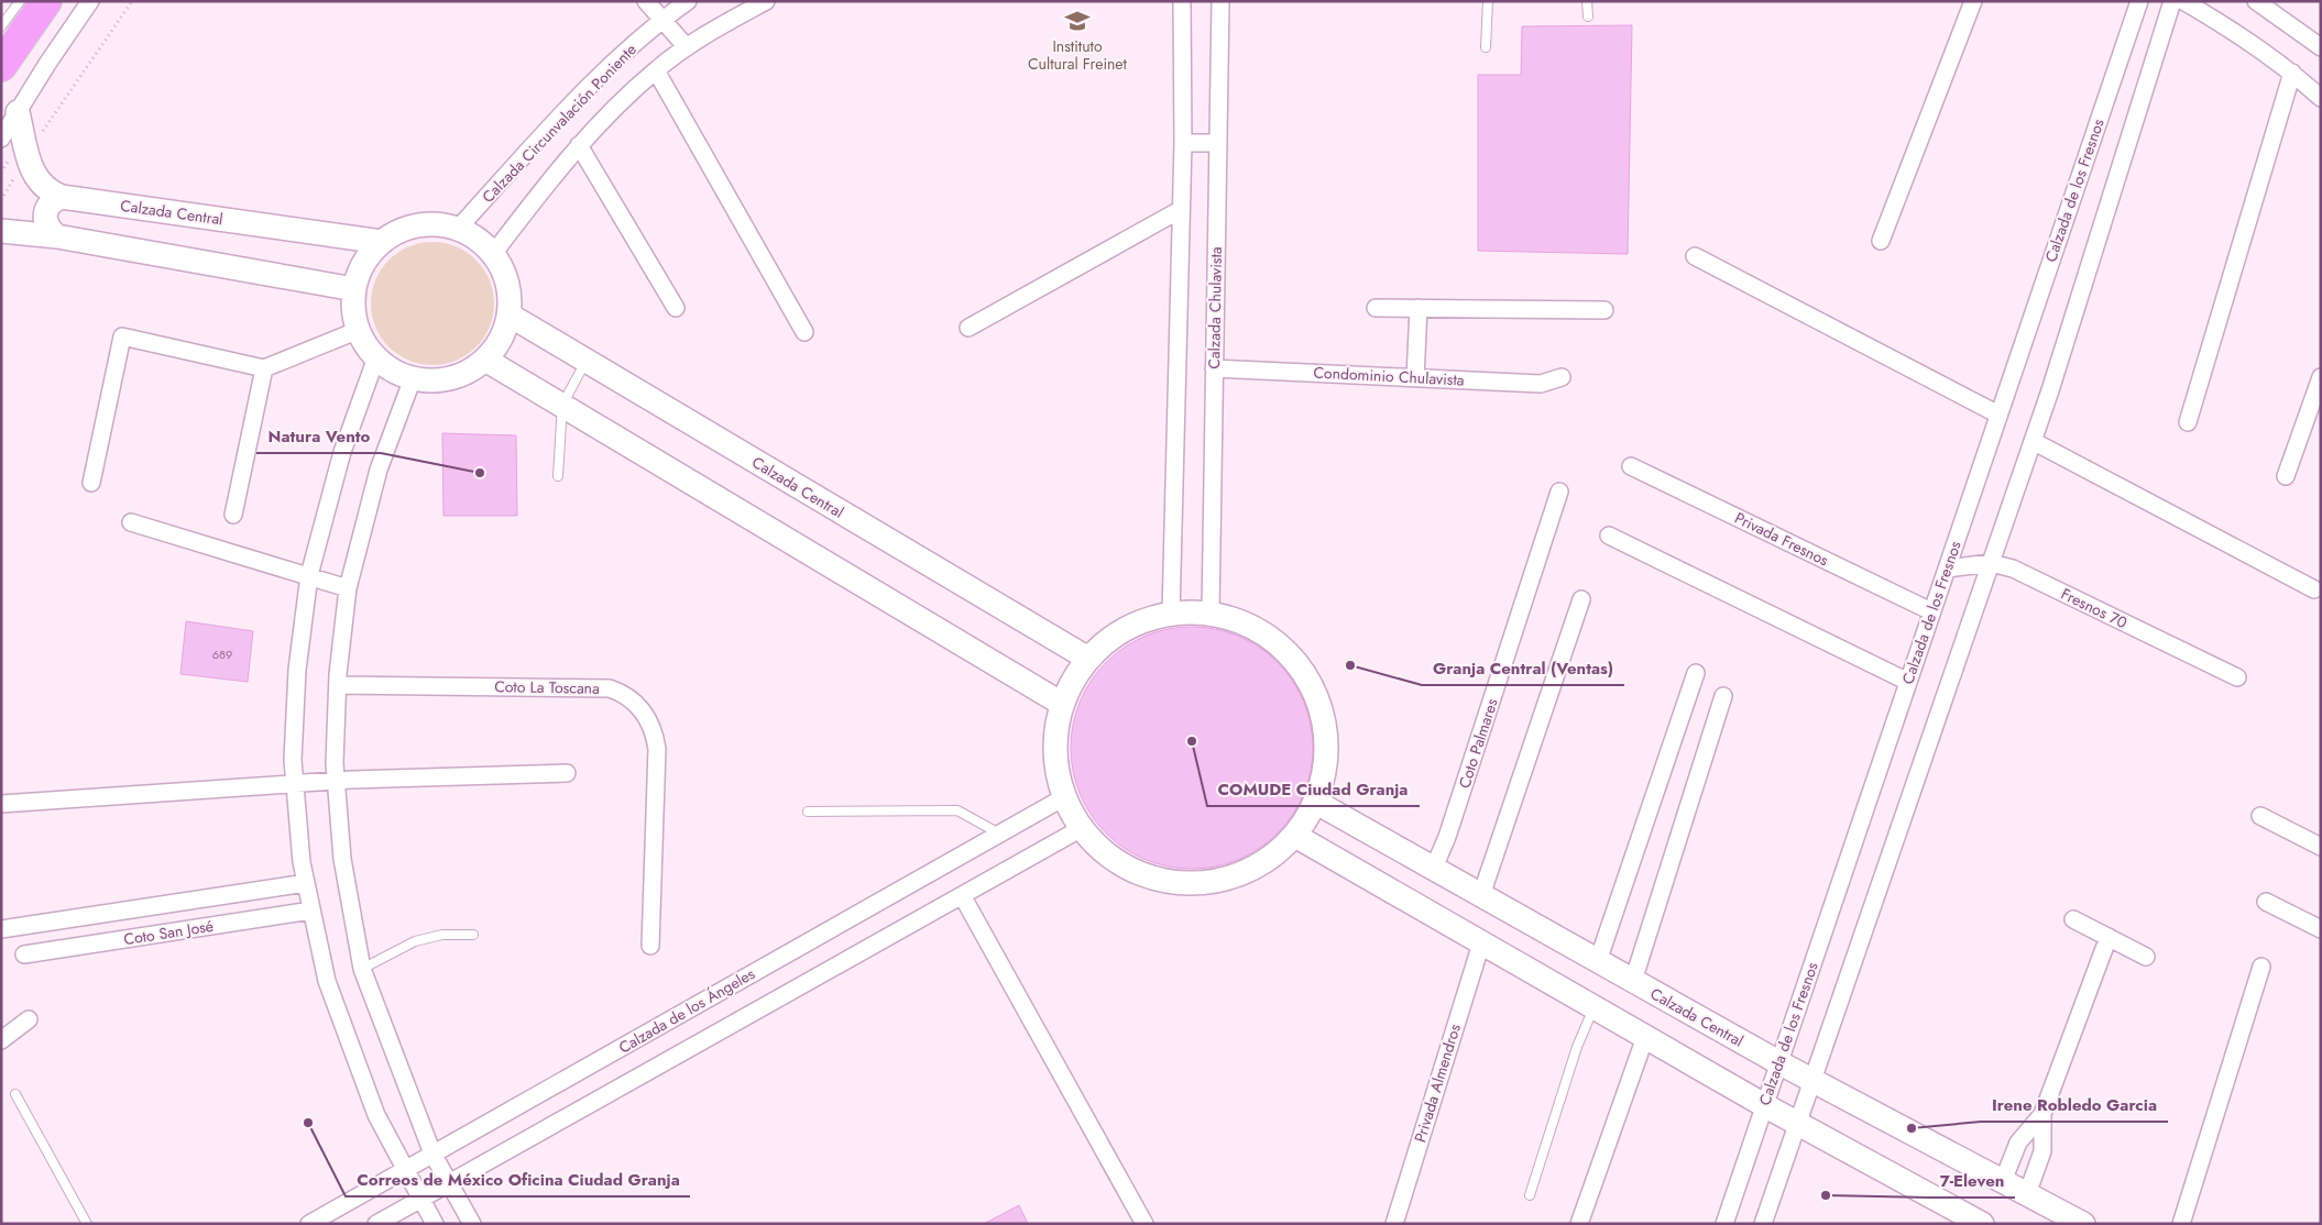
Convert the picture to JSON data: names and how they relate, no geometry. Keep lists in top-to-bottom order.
{
  "streets": {
    "street": [
      "Calzada Circunvalación Poniente",
      "Calzada de los Fresnos",
      "Calzada Central",
      "Calzada Chulavista",
      "Condominio Chulavista",
      "Privada Fresnos",
      "Fresnos 70",
      "Coto La Toscana",
      "Coto Palmares",
      "Coto San José",
      "Calzada de los Ángeles",
      "Privada Almendros"
    ]
  },
  "crossings": [
    ["Calzada Circunvalación Poniente", "Calzada Central"],
    ["Calzada de los Fresnos", "Calzada Central"],
    ["Calzada de los Fresnos", "Privada Fresnos"],
    ["Calzada de los Fresnos", "Fresnos 70"],
    ["Calzada Central", "Coto Palmares"],
    ["Calzada Chulavista", "Condominio Chulavista"]
  ],
  "places": {
    "school or university": ["Instituto Cultural Freinet"],
    "other": [
      "Natura Vento",
      "Granja Central (Ventas)",
      "COMUDE Ciudad Granja",
      "Correos de México Oficina Ciudad Granja",
      "Irene Robledo Garcia",
      "7-Eleven"
    ]
  },
  "house_numbers": ["689"]
}
